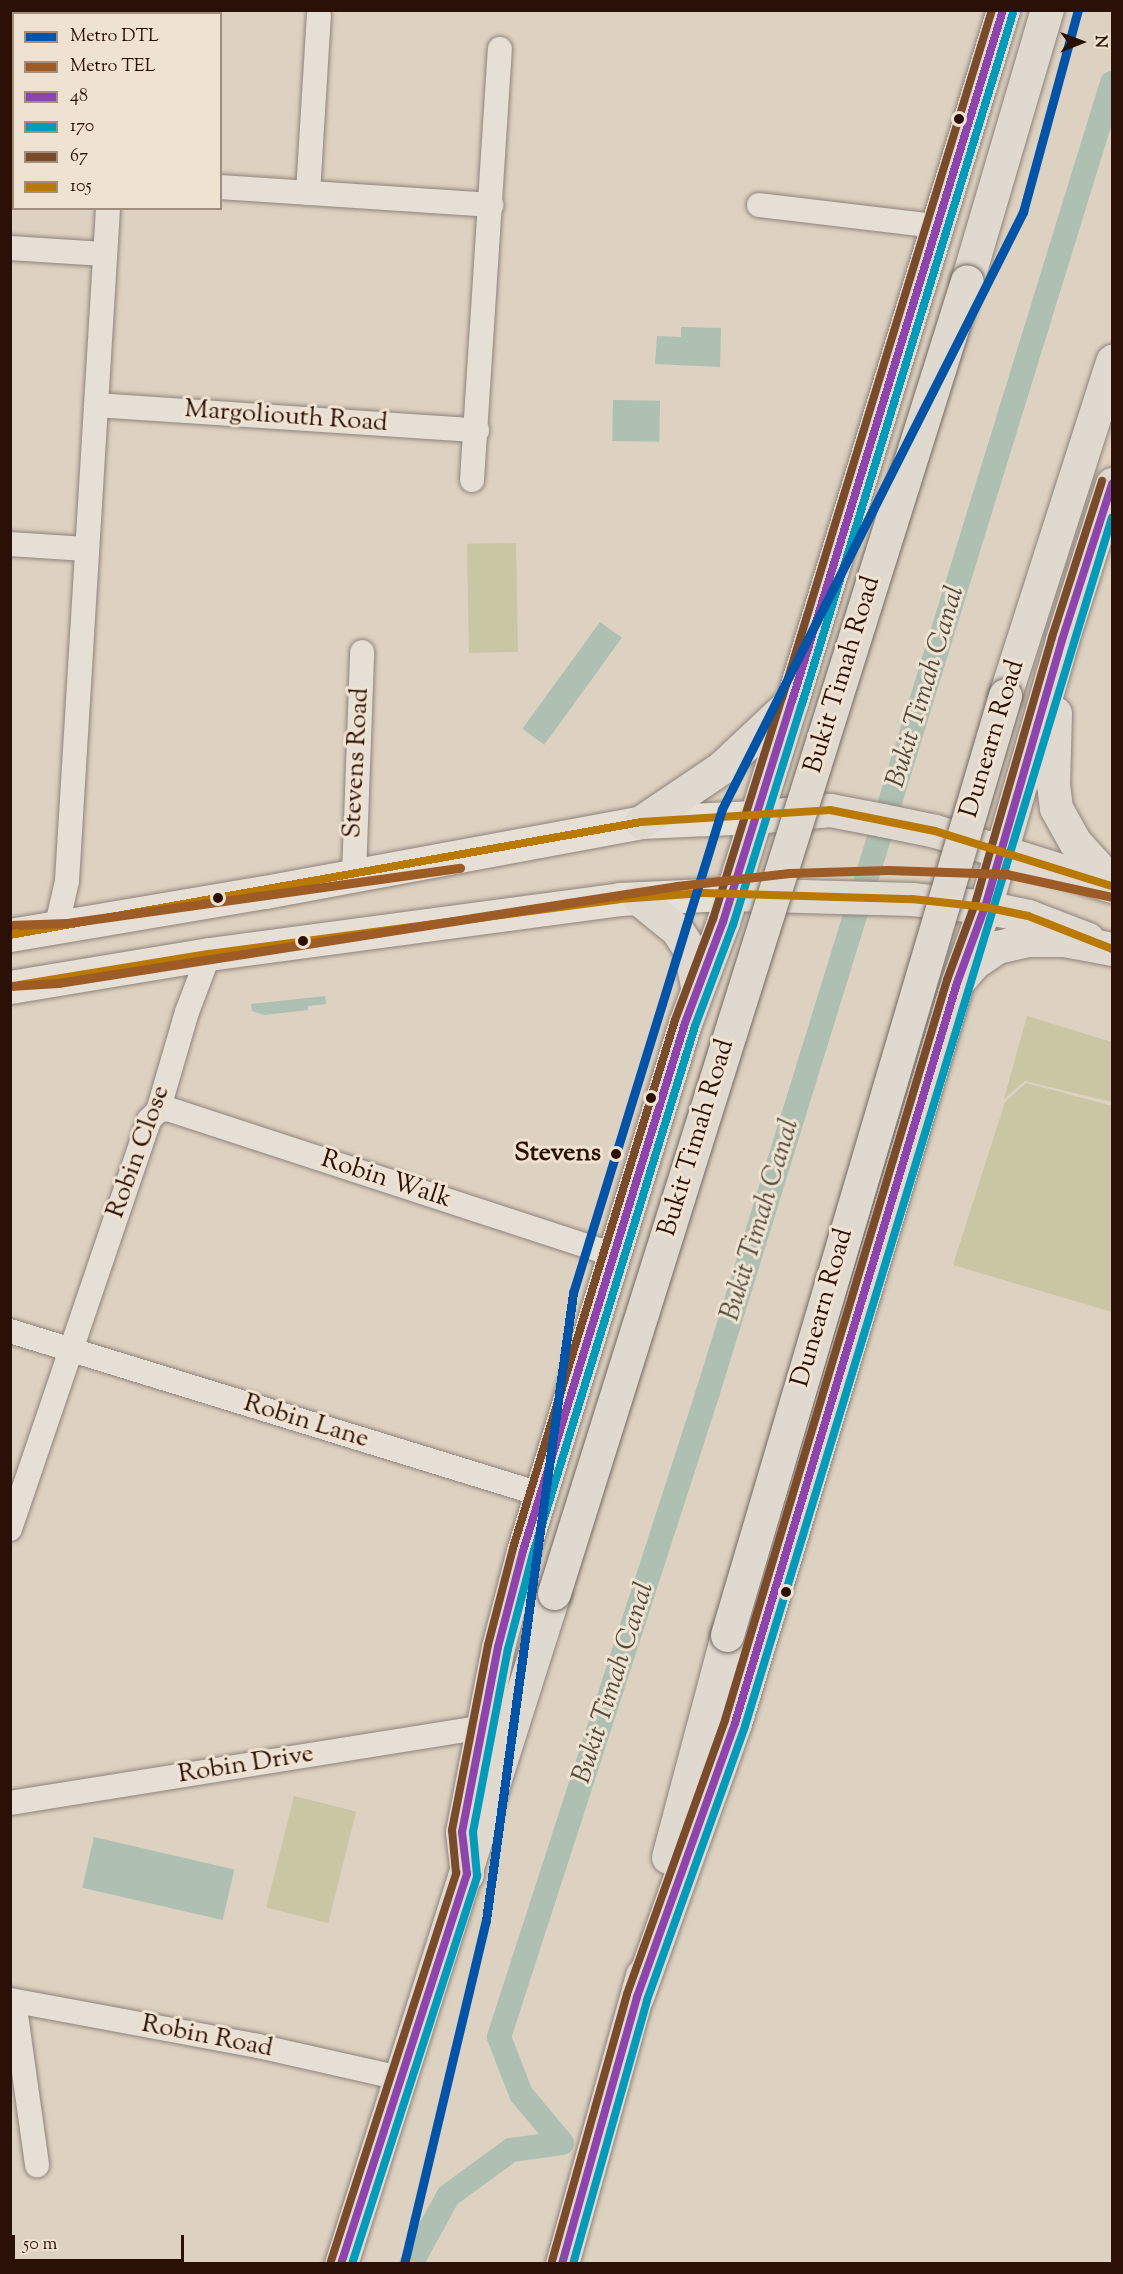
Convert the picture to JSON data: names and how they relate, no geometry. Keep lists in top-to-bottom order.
{
  "streets": {
    "main road": ["Bukit Timah Road", "Dunearn Road", "Stevens Road"],
    "street": [
      "Margoliouth Road",
      "Robin Close",
      "Robin Walk",
      "Robin Lane",
      "Robin Drive",
      "Robin Road"
    ]
  },
  "crossings": [
    ["Bukit Timah Road", "Robin Road"],
    ["Robin Close", "Robin Walk"],
    ["Robin Close", "Robin Lane"]
  ],
  "water": ["Bukit Timah Canal"],
  "places": ["Stevens"],
  "lines": [
    "metro line DTL",
    "transit line 48",
    "transit line 67",
    "transit line 170",
    "transit line 105",
    "metro line TEL"
  ],
  "legend": [
    "Metro DTL",
    "Metro TEL",
    "48",
    "170",
    "67",
    "105"
  ],
  "scale_bar": "50 m",
  "north": "right"
}
